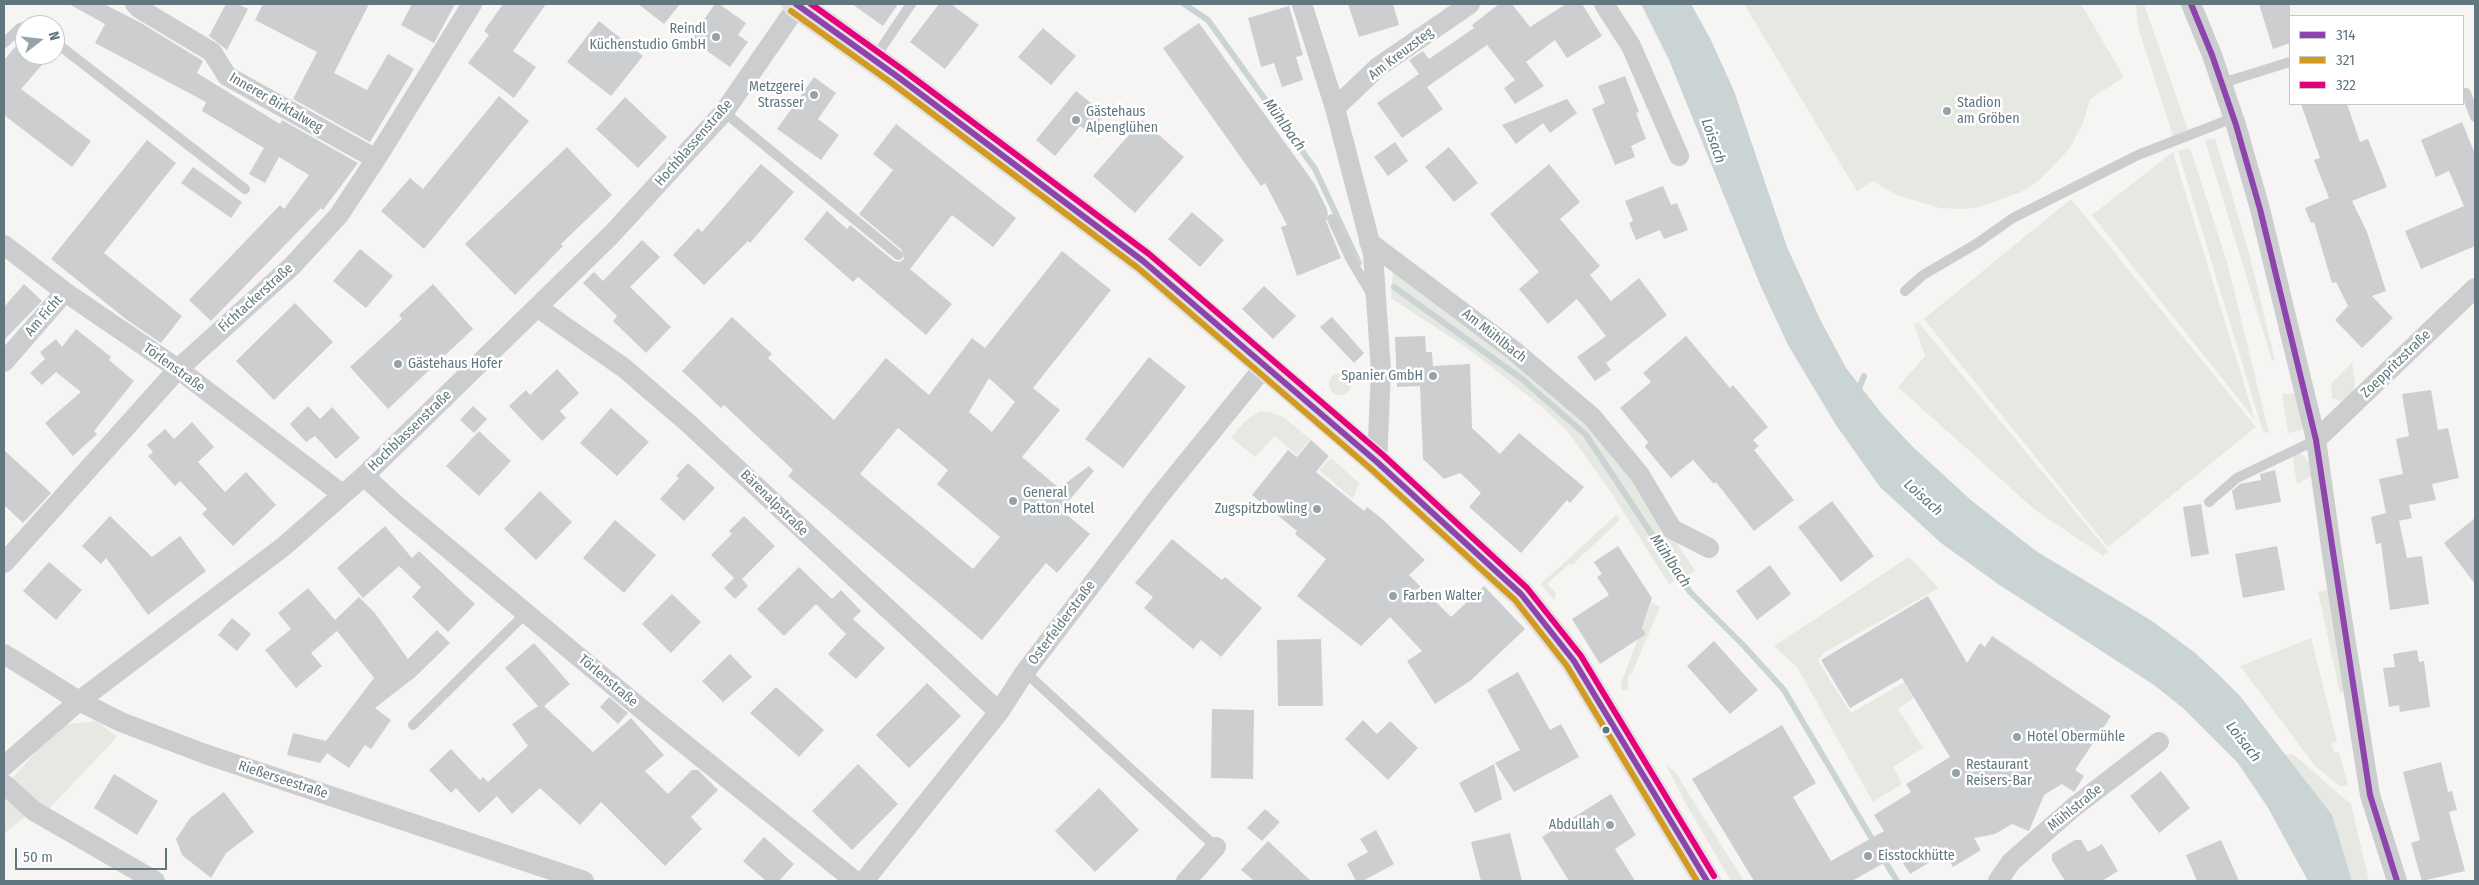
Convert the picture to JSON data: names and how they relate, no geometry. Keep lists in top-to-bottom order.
{
  "streets": {
    "street": [
      "Am Kreuzsteg",
      "Innerer Birktalweg",
      "Hochblassenstraße",
      "Fichtackerstraße",
      "Am Ficht",
      "Am Mühlbach",
      "Zoeppritzstraße",
      "Törlenstraße",
      "Bärenalpstraße",
      "Osterfelderstraße",
      "Rießerseestraße",
      "Mühlstraße"
    ]
  },
  "crossings": [
    ["Innerer Birktalweg", "Fichtackerstraße"],
    ["Hochblassenstraße", "Törlenstraße"],
    ["Hochblassenstraße", "Bärenalpstraße"],
    ["Hochblassenstraße", "Rießerseestraße"],
    ["Fichtackerstraße", "Törlenstraße"],
    ["Am Ficht", "Törlenstraße"],
    ["Bärenalpstraße", "Osterfelderstraße"]
  ],
  "water": ["Mühlbach", "Loisach"],
  "places": [
    "Reindl Küchenstudio GmbH",
    "Metzgerei Strasser",
    "Stadion am Gröben",
    "Gästehaus Alpenglühen",
    "Gästehaus Hofer",
    "Spanier GmbH",
    "General Patton Hotel",
    "Zugspitzbowling",
    "Farben Walter",
    "Hotel Obermühle",
    "Restaurant Reisers-Bar",
    "Abdullah",
    "Eisstockhütte"
  ],
  "lines": ["transit line 314", "transit line 322", "transit line 321"],
  "legend": ["314", "321", "322"],
  "scale_bar": "50 m",
  "north": "right"
}
